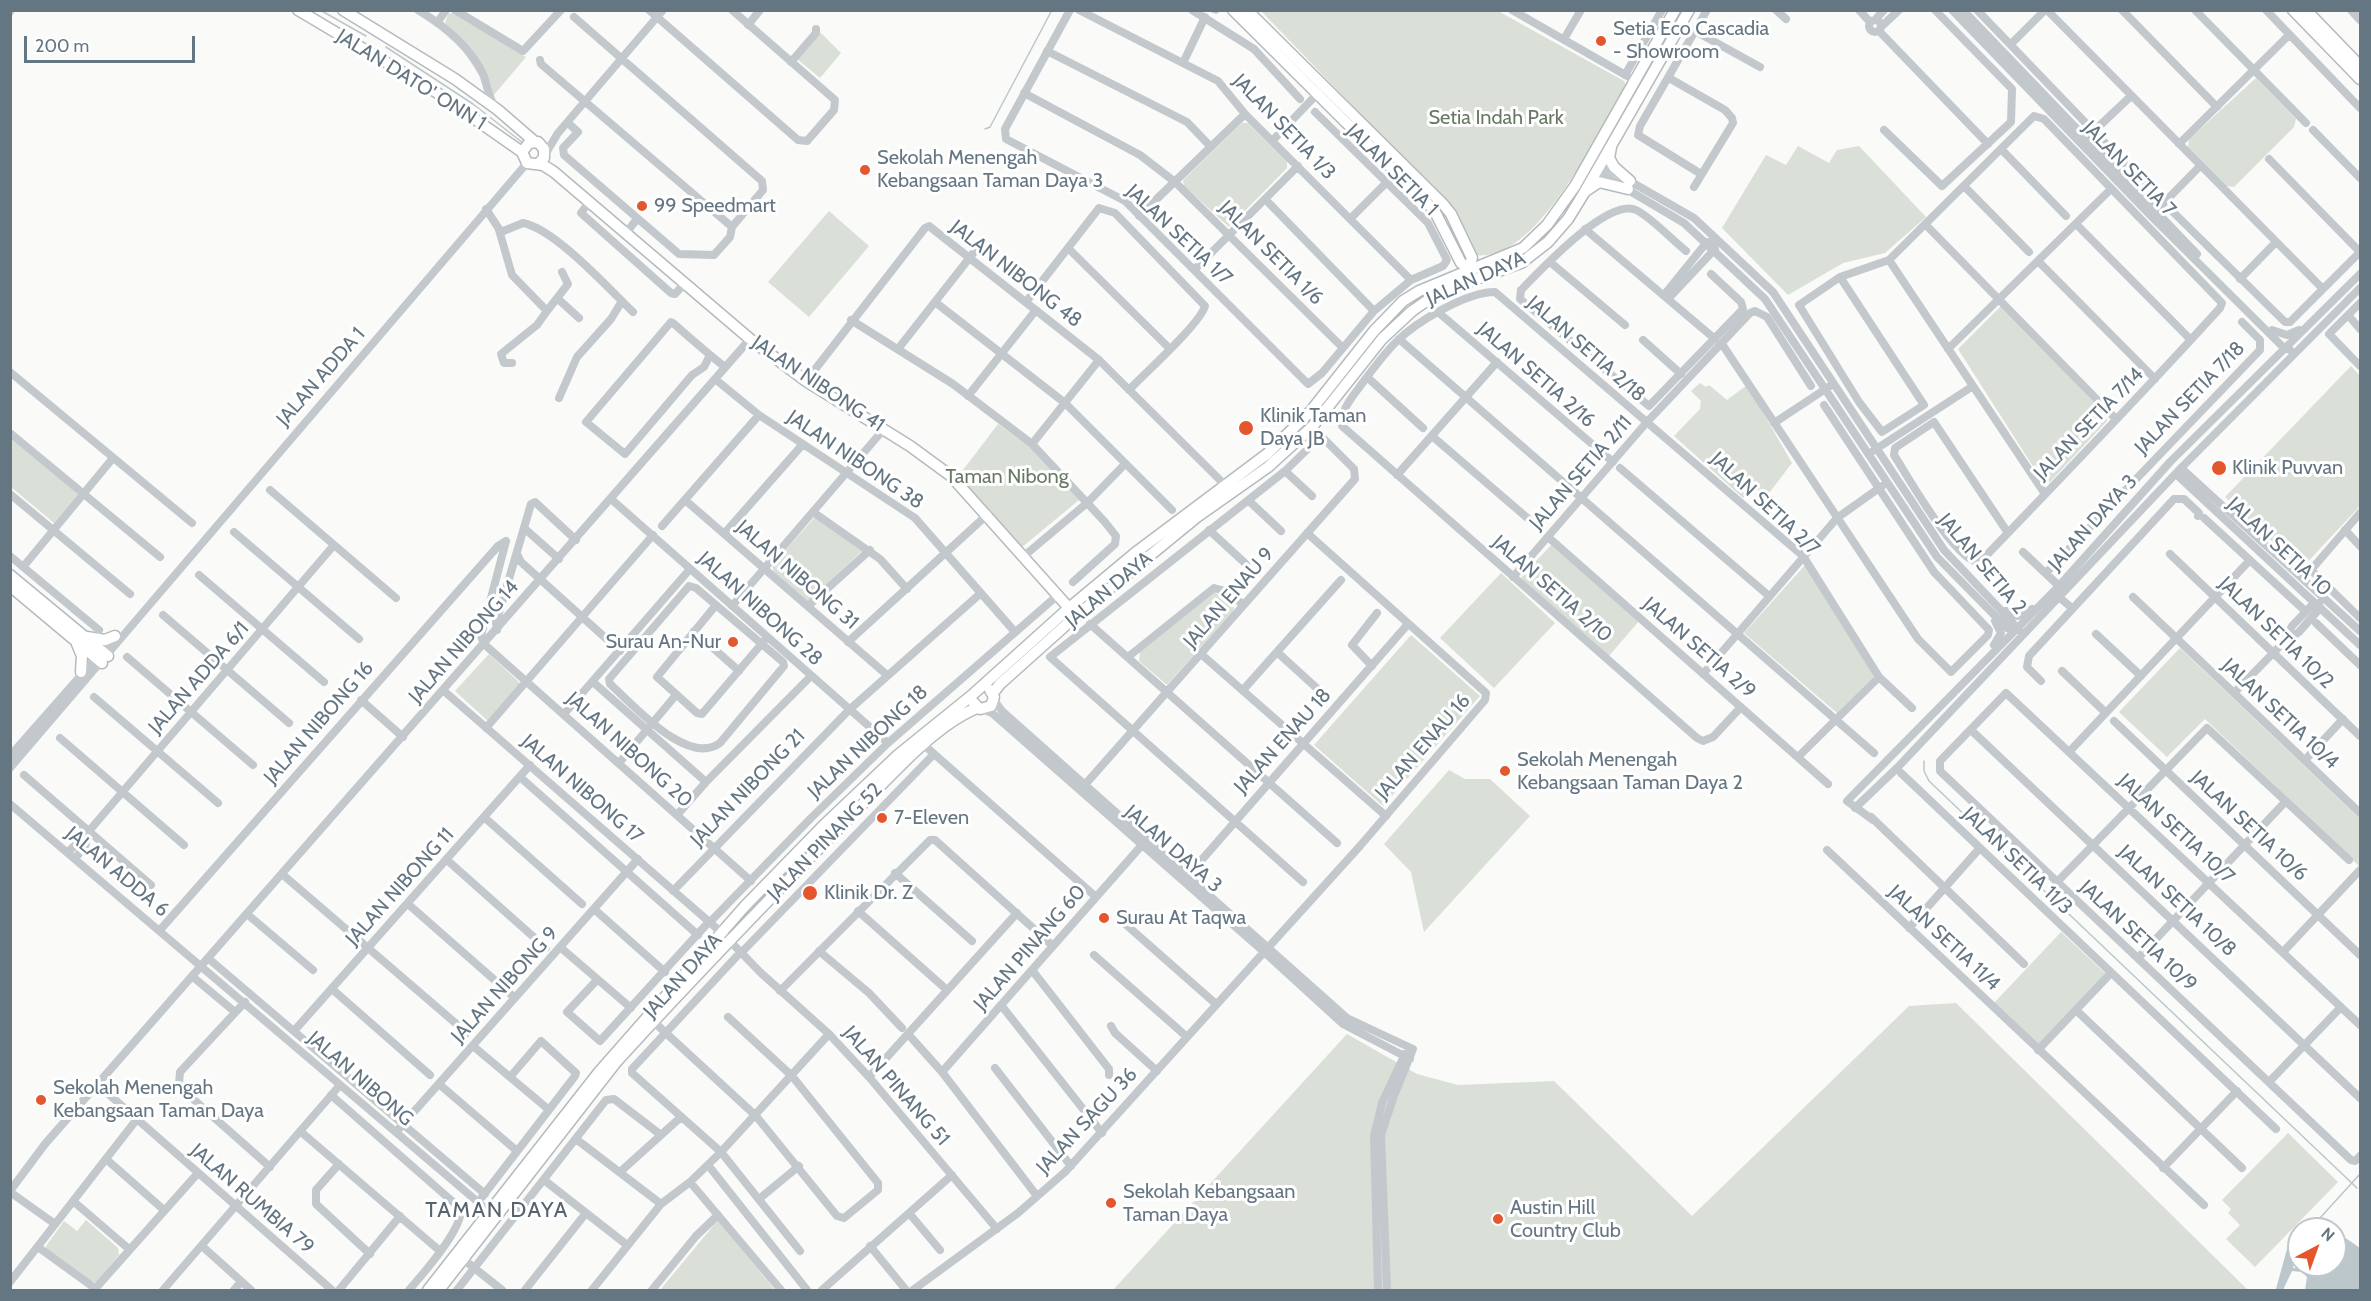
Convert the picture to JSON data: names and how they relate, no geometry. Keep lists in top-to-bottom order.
{
  "streets": {
    "main road": [
      "JALAN DATO' ONN 1",
      "JALAN SETIA 1",
      "JALAN DAYA",
      "JALAN NIBONG 41"
    ],
    "street": [
      "JALAN SETIA 1/3",
      "JALAN SETIA 7",
      "JALAN SETIA 1/7",
      "JALAN SETIA 1/6",
      "JALAN NIBONG 48",
      "JALAN SETIA 2/18",
      "JALAN SETIA 2/16",
      "JALAN ADDA 1",
      "JALAN SETIA 7/18",
      "JALAN SETIA 7/14",
      "JALAN NIBONG 38",
      "JALAN SETIA 2/11",
      "JALAN SETIA 2/7",
      "JALAN DAYA 3",
      "JALAN SETIA 10",
      "JALAN SETIA 2",
      "JALAN NIBONG 31",
      "JALAN SETIA 2/10",
      "JALAN ENAU 9",
      "JALAN NIBONG 28",
      "JALAN SETIA 10/2",
      "JALAN NIBONG 14",
      "JALAN SETIA 2/9",
      "JALAN ADDA 6/1",
      "JALAN SETIA 10/4",
      "JALAN NIBONG 16",
      "JALAN ENAU 18",
      "JALAN NIBONG 18",
      "JALAN ENAU 16",
      "JALAN NIBONG 20",
      "JALAN NIBONG 21",
      "JALAN NIBONG 17",
      "JALAN SETIA 10/6",
      "JALAN SETIA 10/7",
      "JALAN PINANG 52",
      "JALAN SETIA 11/3",
      "JALAN ADDA 6",
      "JALAN NIBONG 11",
      "JALAN SETIA 10/8",
      "JALAN SETIA 10/9",
      "JALAN SETIA 11/4",
      "JALAN PINANG 60",
      "JALAN NIBONG 9",
      "JALAN NIBONG",
      "JALAN PINANG 51",
      "JALAN SAGU 36",
      "JALAN RUMBIA 79"
    ]
  },
  "crossings": [
    ["JALAN DATO' ONN 1", "JALAN ADDA 1"],
    ["JALAN DATO' ONN 1", "JALAN NIBONG 41"],
    ["JALAN SETIA 1/3", "JALAN SETIA 1/7"],
    ["JALAN SETIA 7", "JALAN DAYA 3"],
    ["JALAN SETIA 1", "JALAN DAYA"],
    ["JALAN SETIA 1/7", "JALAN SETIA 1/6"],
    ["JALAN NIBONG 48", "JALAN DAYA"],
    ["JALAN NIBONG 48", "JALAN NIBONG 41"],
    ["JALAN DAYA", "JALAN NIBONG 41"],
    ["JALAN DAYA", "JALAN DAYA 3"],
    ["JALAN DAYA", "JALAN ENAU 9"],
    ["JALAN DAYA", "JALAN NIBONG"],
    ["JALAN DAYA", "JALAN PINANG 51"],
    ["JALAN SETIA 2/18", "JALAN SETIA 2/16"],
    ["JALAN SETIA 2/18", "JALAN SETIA 2/11"],
    ["JALAN SETIA 2/18", "JALAN SETIA 2/7"],
    ["JALAN SETIA 2/18", "JALAN SETIA 2/10"],
    ["JALAN SETIA 2/16", "JALAN SETIA 2/11"],
    ["JALAN ADDA 1", "JALAN NIBONG 41"],
    ["JALAN NIBONG 41", "JALAN NIBONG 14"],
    ["JALAN NIBONG 41", "JALAN NIBONG 18"],
    ["JALAN NIBONG 38", "JALAN NIBONG 14"],
    ["JALAN NIBONG 38", "JALAN NIBONG 18"],
    ["JALAN NIBONG 38", "JALAN NIBONG 21"],
    ["JALAN SETIA 2/11", "JALAN SETIA 2/7"],
    ["JALAN SETIA 2/11", "JALAN SETIA 2/10"],
    ["JALAN SETIA 2/11", "JALAN SETIA 2/9"],
    ["JALAN DAYA 3", "JALAN SETIA 10"],
    ["JALAN DAYA 3", "JALAN SETIA 2"],
    ["JALAN DAYA 3", "JALAN ENAU 9"],
    ["JALAN DAYA 3", "JALAN ENAU 18"],
    ["JALAN DAYA 3", "JALAN ENAU 16"],
    ["JALAN DAYA 3", "JALAN PINANG 60"],
    ["JALAN DAYA 3", "JALAN SAGU 36"],
    ["JALAN NIBONG 31", "JALAN NIBONG 21"],
    ["JALAN SETIA 2/10", "JALAN SETIA 2/9"],
    ["JALAN ENAU 9", "JALAN ENAU 16"],
    ["JALAN NIBONG 28", "JALAN NIBONG 14"],
    ["JALAN NIBONG 28", "JALAN NIBONG 18"],
    ["JALAN NIBONG 28", "JALAN NIBONG 21"],
    ["JALAN NIBONG 14", "JALAN NIBONG 16"],
    ["JALAN NIBONG 14", "JALAN NIBONG 20"],
    ["JALAN NIBONG 14", "JALAN NIBONG 17"],
    ["JALAN NIBONG 14", "JALAN ADDA 6"],
    ["JALAN NIBONG 14", "JALAN NIBONG"],
    ["JALAN NIBONG 14", "JALAN RUMBIA 79"],
    ["JALAN NIBONG 16", "JALAN NIBONG 20"],
    ["JALAN NIBONG 16", "JALAN ADDA 6"],
    ["JALAN ENAU 18", "JALAN ENAU 16"],
    ["JALAN NIBONG 18", "JALAN NIBONG 20"],
    ["JALAN NIBONG 18", "JALAN NIBONG 17"],
    ["JALAN NIBONG 18", "JALAN PINANG 51"],
    ["JALAN ENAU 16", "JALAN SAGU 36"],
    ["JALAN NIBONG 20", "JALAN NIBONG 21"],
    ["JALAN NIBONG 21", "JALAN NIBONG 17"],
    ["JALAN NIBONG 17", "JALAN NIBONG 11"],
    ["JALAN NIBONG 17", "JALAN NIBONG 9"],
    ["JALAN NIBONG 17", "JALAN PINANG 51"],
    ["JALAN SETIA 10/7", "JALAN SETIA 10/8"],
    ["JALAN SETIA 10/7", "JALAN SETIA 10/9"],
    ["JALAN PINANG 52", "JALAN PINANG 51"],
    ["JALAN ADDA 6", "JALAN NIBONG"],
    ["JALAN SETIA 10/8", "JALAN SETIA 10/9"],
    ["JALAN NIBONG 9", "JALAN NIBONG"],
    ["JALAN PINANG 51", "JALAN SAGU 36"]
  ],
  "districts": ["TAMAN DAYA"],
  "parks": ["Setia Indah Park", "Taman Nibong"],
  "places": [
    "Setia Eco Cascadia - Showroom",
    "Sekolah Menengah Kebangsaan Taman Daya 3",
    "99 Speedmart",
    "Klinik Taman Daya JB",
    "Klinik Puvvan",
    "Surau An-Nur",
    "Sekolah Menengah Kebangsaan Taman Daya 2",
    "7-Eleven",
    "Klinik Dr. Z",
    "Surau At Taqwa",
    "Sekolah Menengah Kebangsaan Taman Daya",
    "Sekolah Kebangsaan Taman Daya",
    "Austin Hill Country Club"
  ],
  "scale_bar": "200 m",
  "north": "top right"
}
